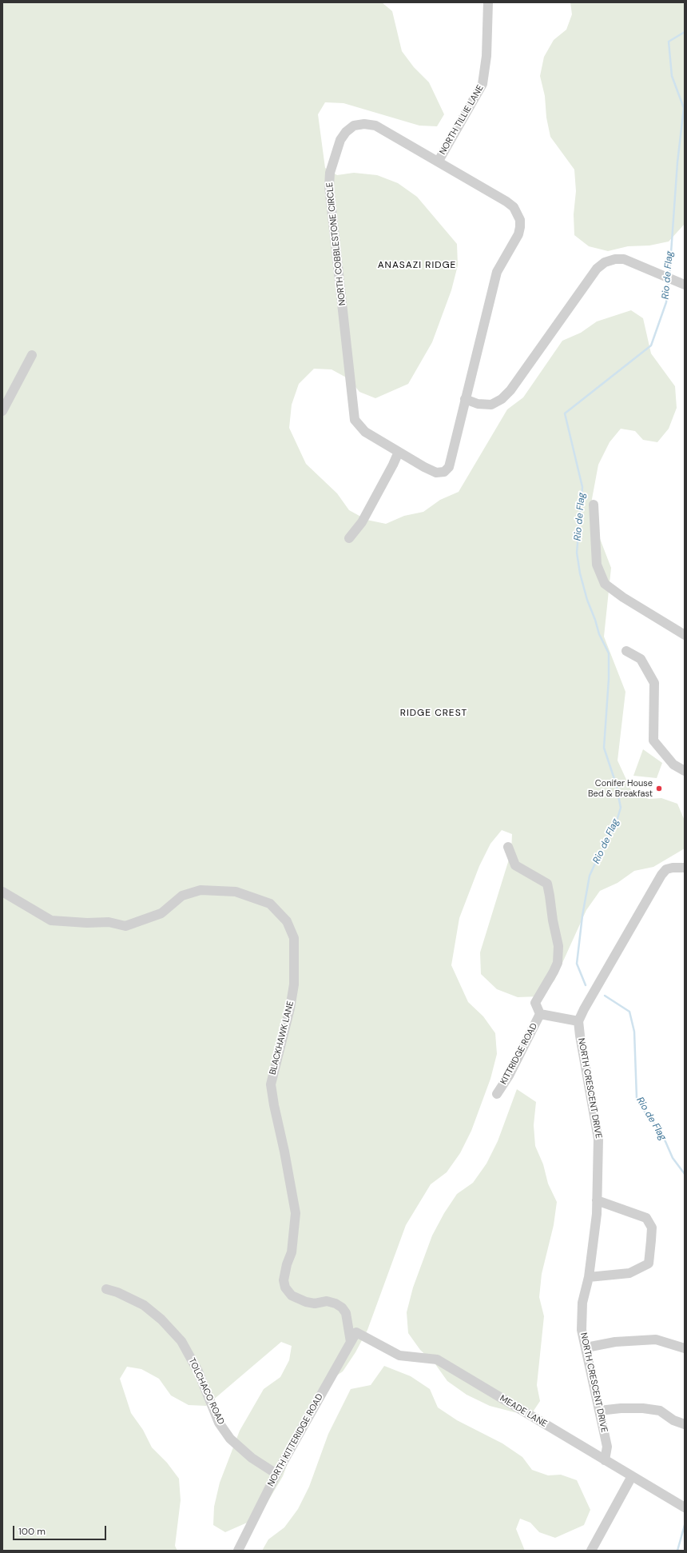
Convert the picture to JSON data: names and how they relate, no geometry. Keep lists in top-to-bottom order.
{
  "streets": {
    "street": [
      "NORTH TILLIE LANE",
      "NORTH COBBLESTONE CIRCLE",
      "BLACKHAWK LANE",
      "KITTRIDGE ROAD",
      "NORTH CRESCENT DRIVE",
      "TOLCHACO ROAD",
      "MEADE LANE",
      "NORTH KITTERIDGE ROAD"
    ]
  },
  "crossings": [
    ["NORTH TILLIE LANE", "NORTH COBBLESTONE CIRCLE"],
    ["BLACKHAWK LANE", "NORTH KITTERIDGE ROAD"],
    ["NORTH CRESCENT DRIVE", "MEADE LANE"],
    ["TOLCHACO ROAD", "NORTH KITTERIDGE ROAD"],
    ["MEADE LANE", "NORTH KITTERIDGE ROAD"]
  ],
  "districts": ["ANASAZI RIDGE", "RIDGE CREST"],
  "water": ["Rio de Flag"],
  "places": ["Conifer House Bed & Breakfast"],
  "scale_bar": "100 m"
}
